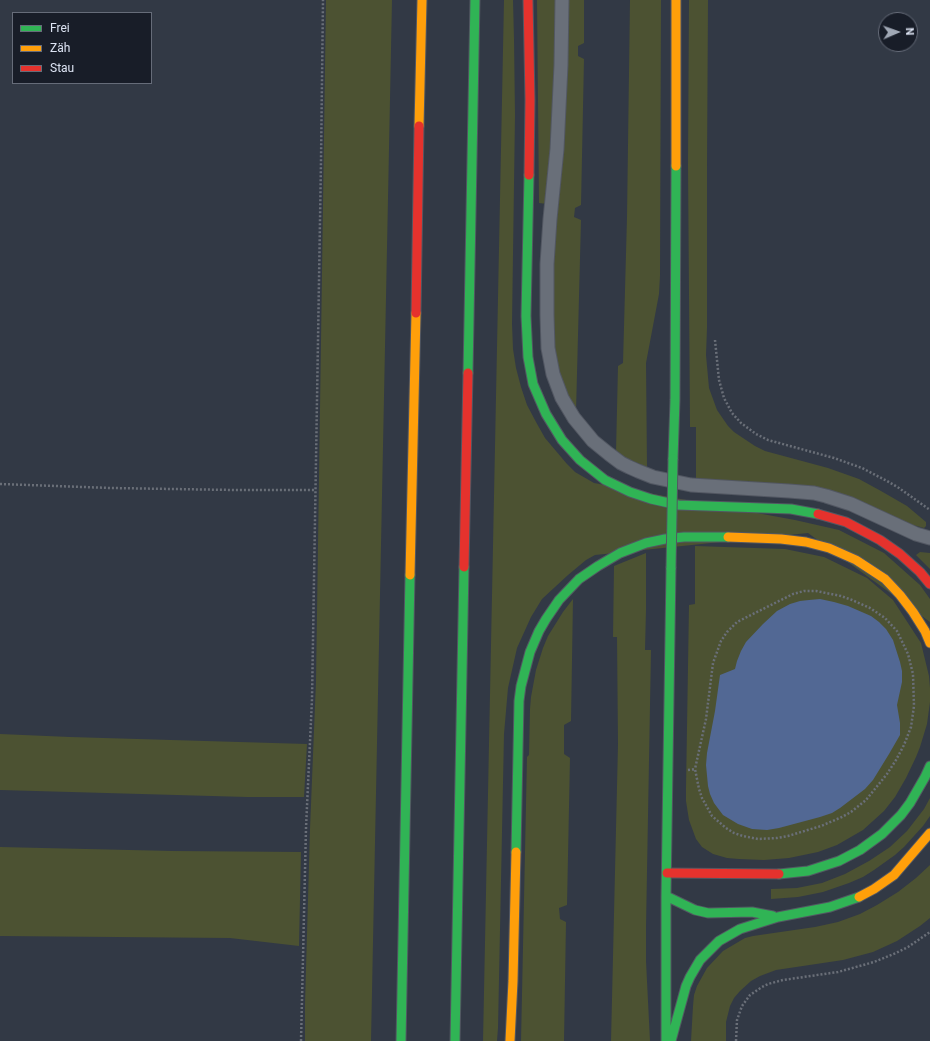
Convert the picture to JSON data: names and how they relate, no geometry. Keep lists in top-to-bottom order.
{
  "legend": ["Frei", "Zäh", "Stau"],
  "north": "right"
}
